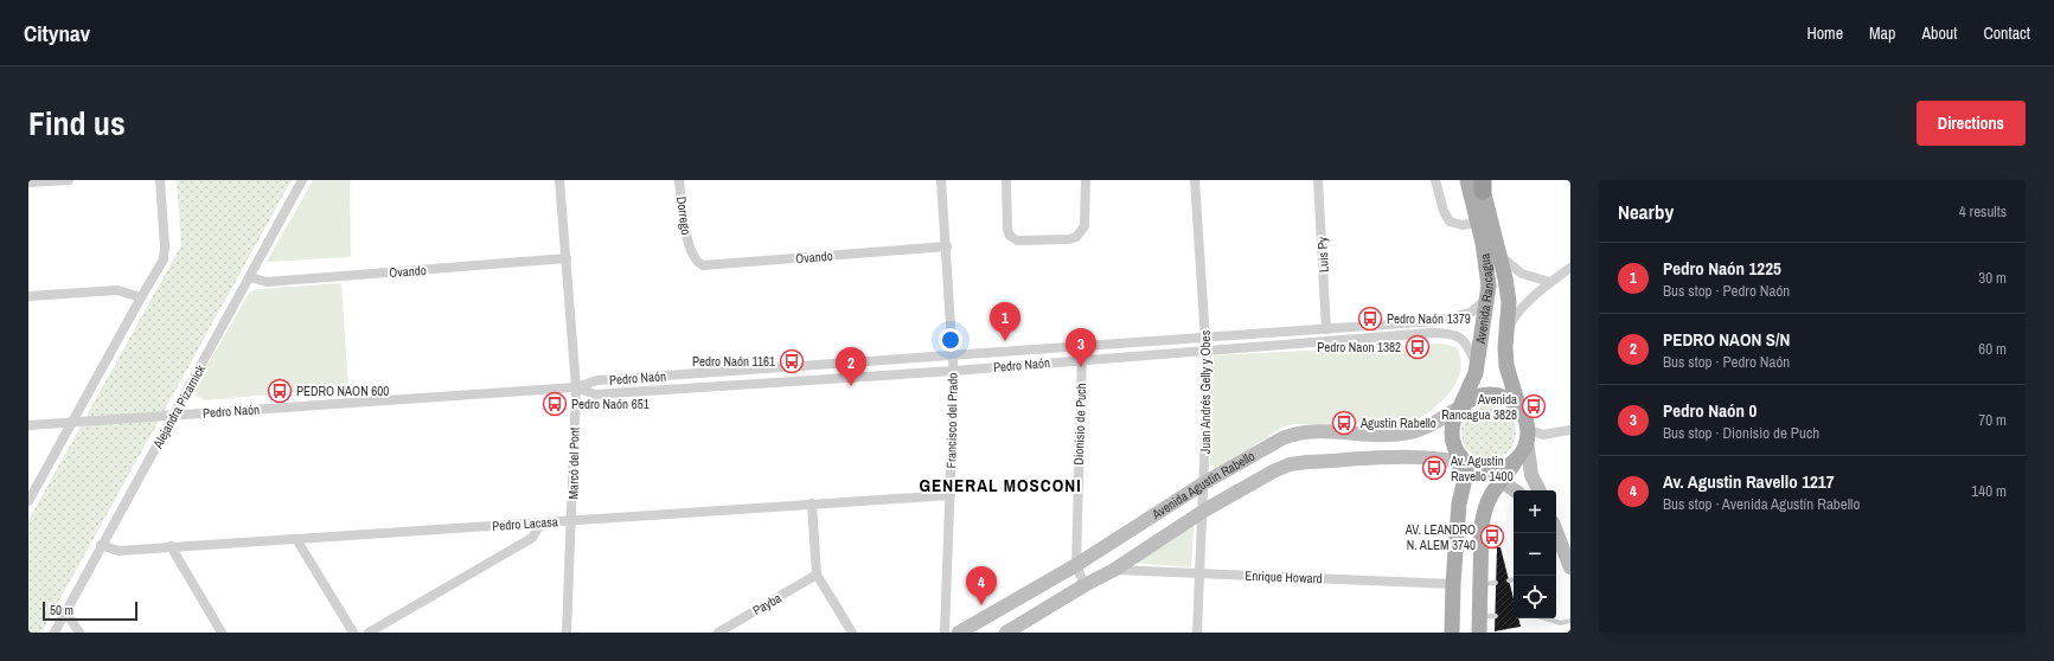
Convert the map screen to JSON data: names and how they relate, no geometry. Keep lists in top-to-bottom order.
{
  "streets": {
    "main road": ["Avenida Rancagua", "Avenida Agustín Rabello"],
    "street": [
      "Dorrego",
      "Luis Py",
      "Ovando",
      "Pedro Naón",
      "Juan Andrés Gelly y Obes",
      "Alejandra Pizarnick",
      "Francisco del Prado",
      "Dionisio de Puch",
      "Marcó del Pont",
      "Pedro Lacasa",
      "Enrique Howard",
      "Payba"
    ]
  },
  "crossings": [
    ["Dorrego", "Ovando"],
    ["Luis Py", "Pedro Naón"],
    ["Ovando", "Alejandra Pizarnick"],
    ["Ovando", "Francisco del Prado"],
    ["Ovando", "Marcó del Pont"],
    ["Avenida Rancagua", "Pedro Naón"],
    ["Avenida Rancagua", "Avenida Agustín Rabello"],
    ["Pedro Naón", "Juan Andrés Gelly y Obes"],
    ["Pedro Naón", "Alejandra Pizarnick"],
    ["Pedro Naón", "Francisco del Prado"],
    ["Pedro Naón", "Dionisio de Puch"],
    ["Pedro Naón", "Marcó del Pont"],
    ["Juan Andrés Gelly y Obes", "Avenida Agustín Rabello"],
    ["Juan Andrés Gelly y Obes", "Enrique Howard"],
    ["Alejandra Pizarnick", "Pedro Lacasa"],
    ["Francisco del Prado", "Pedro Lacasa"],
    ["Dionisio de Puch", "Avenida Agustín Rabello"],
    ["Marcó del Pont", "Pedro Lacasa"],
    ["Avenida Agustín Rabello", "Enrique Howard"]
  ],
  "districts": ["GENERAL MOSCONI"],
  "places": {
    "bus stop": [
      "Pedro Naón 1379",
      "Pedro Naon 1382",
      "Pedro Naón 1161",
      "PEDRO NAON 600",
      "Pedro Naón 651",
      "Avenida Rancagua 3828",
      "Agustin Rabello",
      "Av. Agustin Ravello 1400",
      "AV. LEANDRO N. ALEM 3740"
    ]
  },
  "scale_bar": "50 m",
  "page": {
    "header": "Citynav",
    "nav": [
      "Home",
      "Map",
      "About",
      "Contact"
    ],
    "title": "Find us",
    "buttons": "Directions",
    "heading": ["Nearby", "4 results"],
    "list": [
      {
        "mark": "1",
        "name": "Pedro Naón 1225",
        "note": "Bus stop · Pedro Naón",
        "value": "30 m"
      },
      {
        "mark": "2",
        "name": "PEDRO NAON S/N",
        "note": "Bus stop · Pedro Naón",
        "value": "60 m"
      },
      {
        "mark": "3",
        "name": "Pedro Naón 0",
        "note": "Bus stop · Dionisio de Puch",
        "value": "70 m"
      },
      {
        "mark": "4",
        "name": "Av. Agustin Ravello 1217",
        "note": "Bus stop · Avenida Agustín Rabello",
        "value": "140 m"
      }
    ],
    "pins": [
      "1",
      "3",
      "2",
      "4"
    ],
    "map_buttons": ["+", "−"],
    "scale": "50 m"
  }
}
